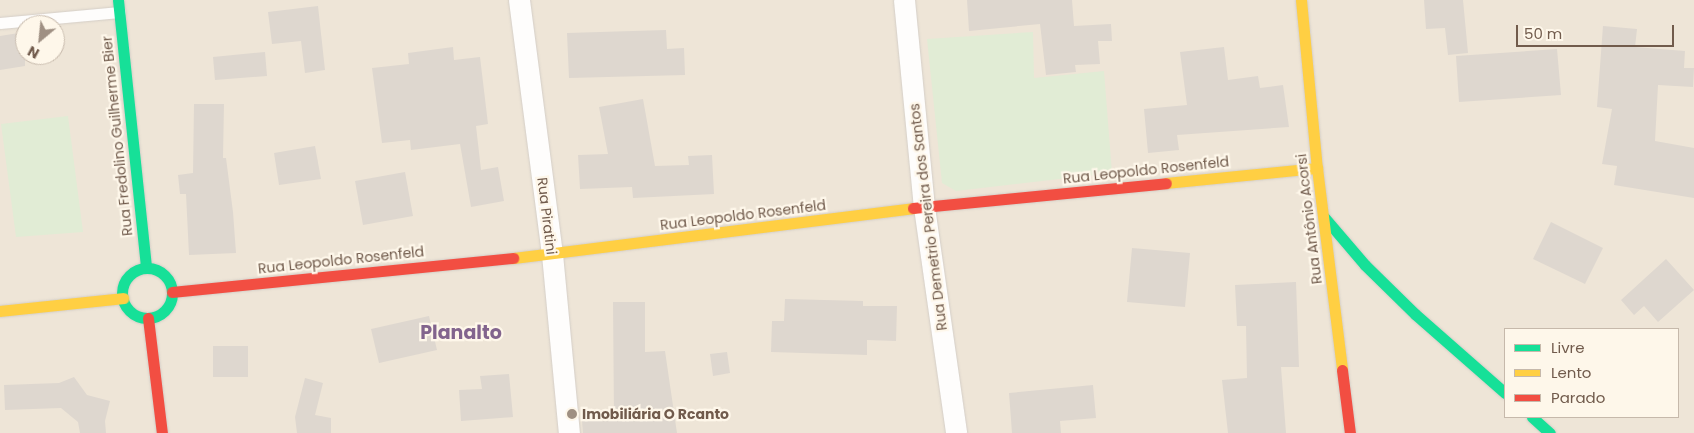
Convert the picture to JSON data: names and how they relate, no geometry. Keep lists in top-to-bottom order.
{
  "streets": {
    "street": [
      "Rua Fredolino Guilherme Bier",
      "Rua Leopoldo Rosenfeld",
      "Rua Piratini",
      "Rua Demetrio Pereira dos Santos",
      "Rua Antônio Acorsi"
    ]
  },
  "crossings": [
    ["Rua Fredolino Guilherme Bier", "Rua Leopoldo Rosenfeld"],
    ["Rua Leopoldo Rosenfeld", "Rua Piratini"],
    ["Rua Leopoldo Rosenfeld", "Rua Demetrio Pereira dos Santos"],
    ["Rua Leopoldo Rosenfeld", "Rua Antônio Acorsi"]
  ],
  "districts": ["Planalto"],
  "places": ["Imobiliária O Rcanto"],
  "legend": ["Livre", "Lento", "Parado"],
  "scale_bar": "50 m",
  "north": "bottom left"
}
